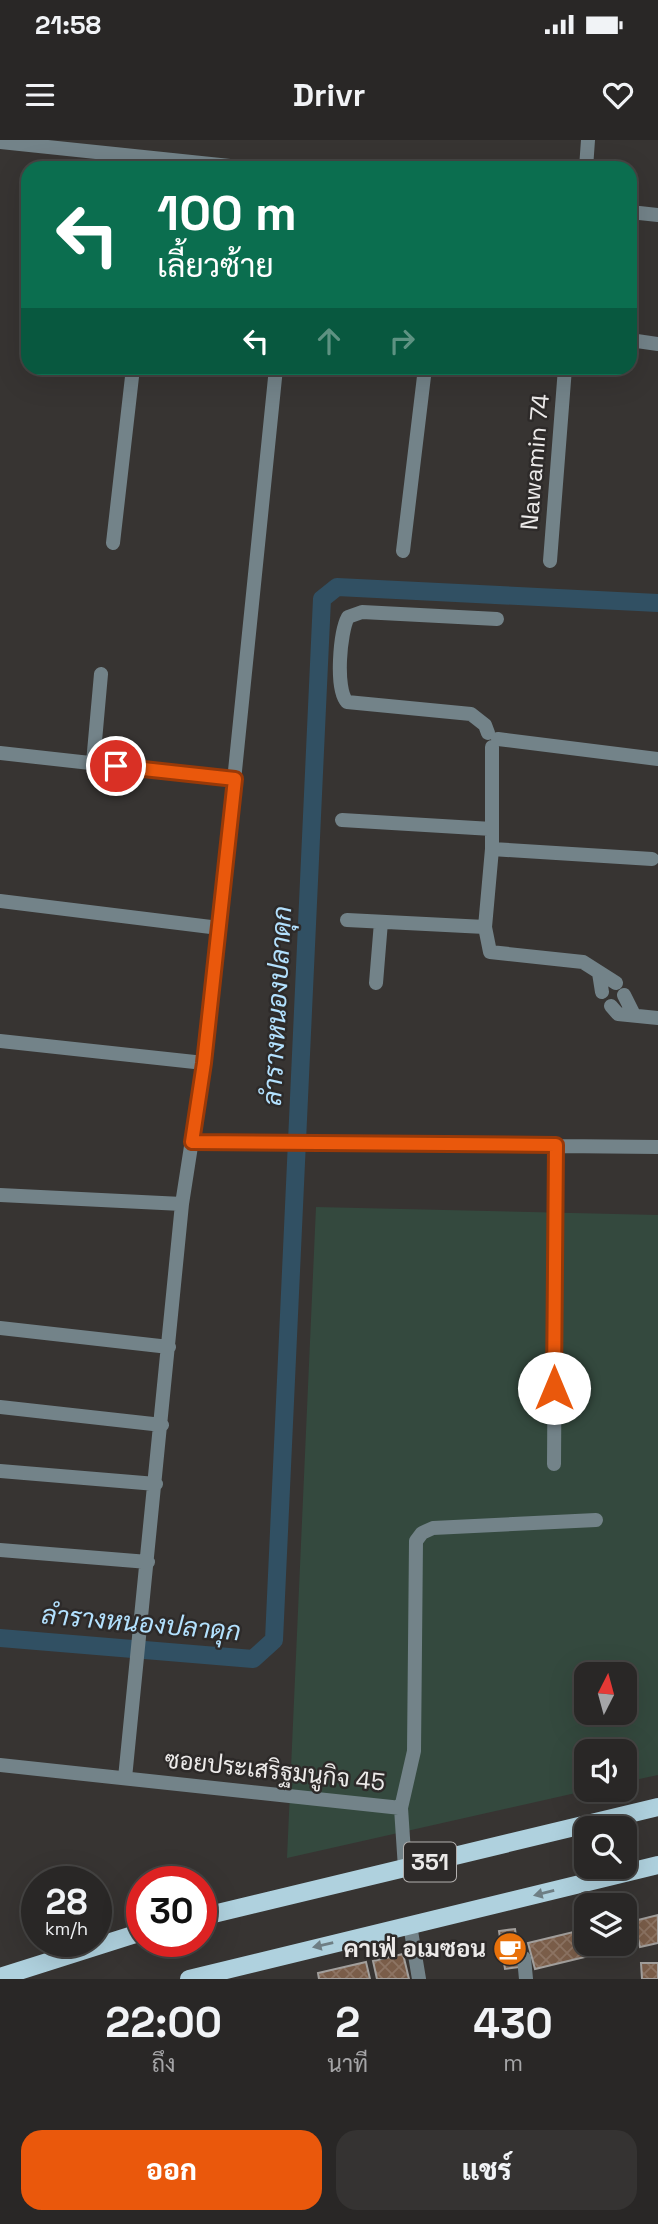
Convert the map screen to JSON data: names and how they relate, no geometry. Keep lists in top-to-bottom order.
{
  "streets": {
    "main road": ["351"],
    "street": ["Nawamin 74", "ซอยประเสริฐมนูกิจ 45"]
  },
  "crossings": [
    ["ซอยประเสริฐมนูกิจ 45", "351"]
  ],
  "water": ["ลำรางหนองปลาดุก"],
  "places": {
    "cafe": ["คาเฟ่ อเมซอน"]
  },
  "north": "top",
  "page": {
    "status": "21:58",
    "header": "Drivr",
    "turn": ["100 m", "เลี้ยวซ้าย"],
    "speed": "28 km/h",
    "limit": "30",
    "eta": [
      "22:00",
      "ถึง",
      "2",
      "นาที",
      "430",
      "m"
    ],
    "buttons": ["ออก", "แชร์"]
  }
}
